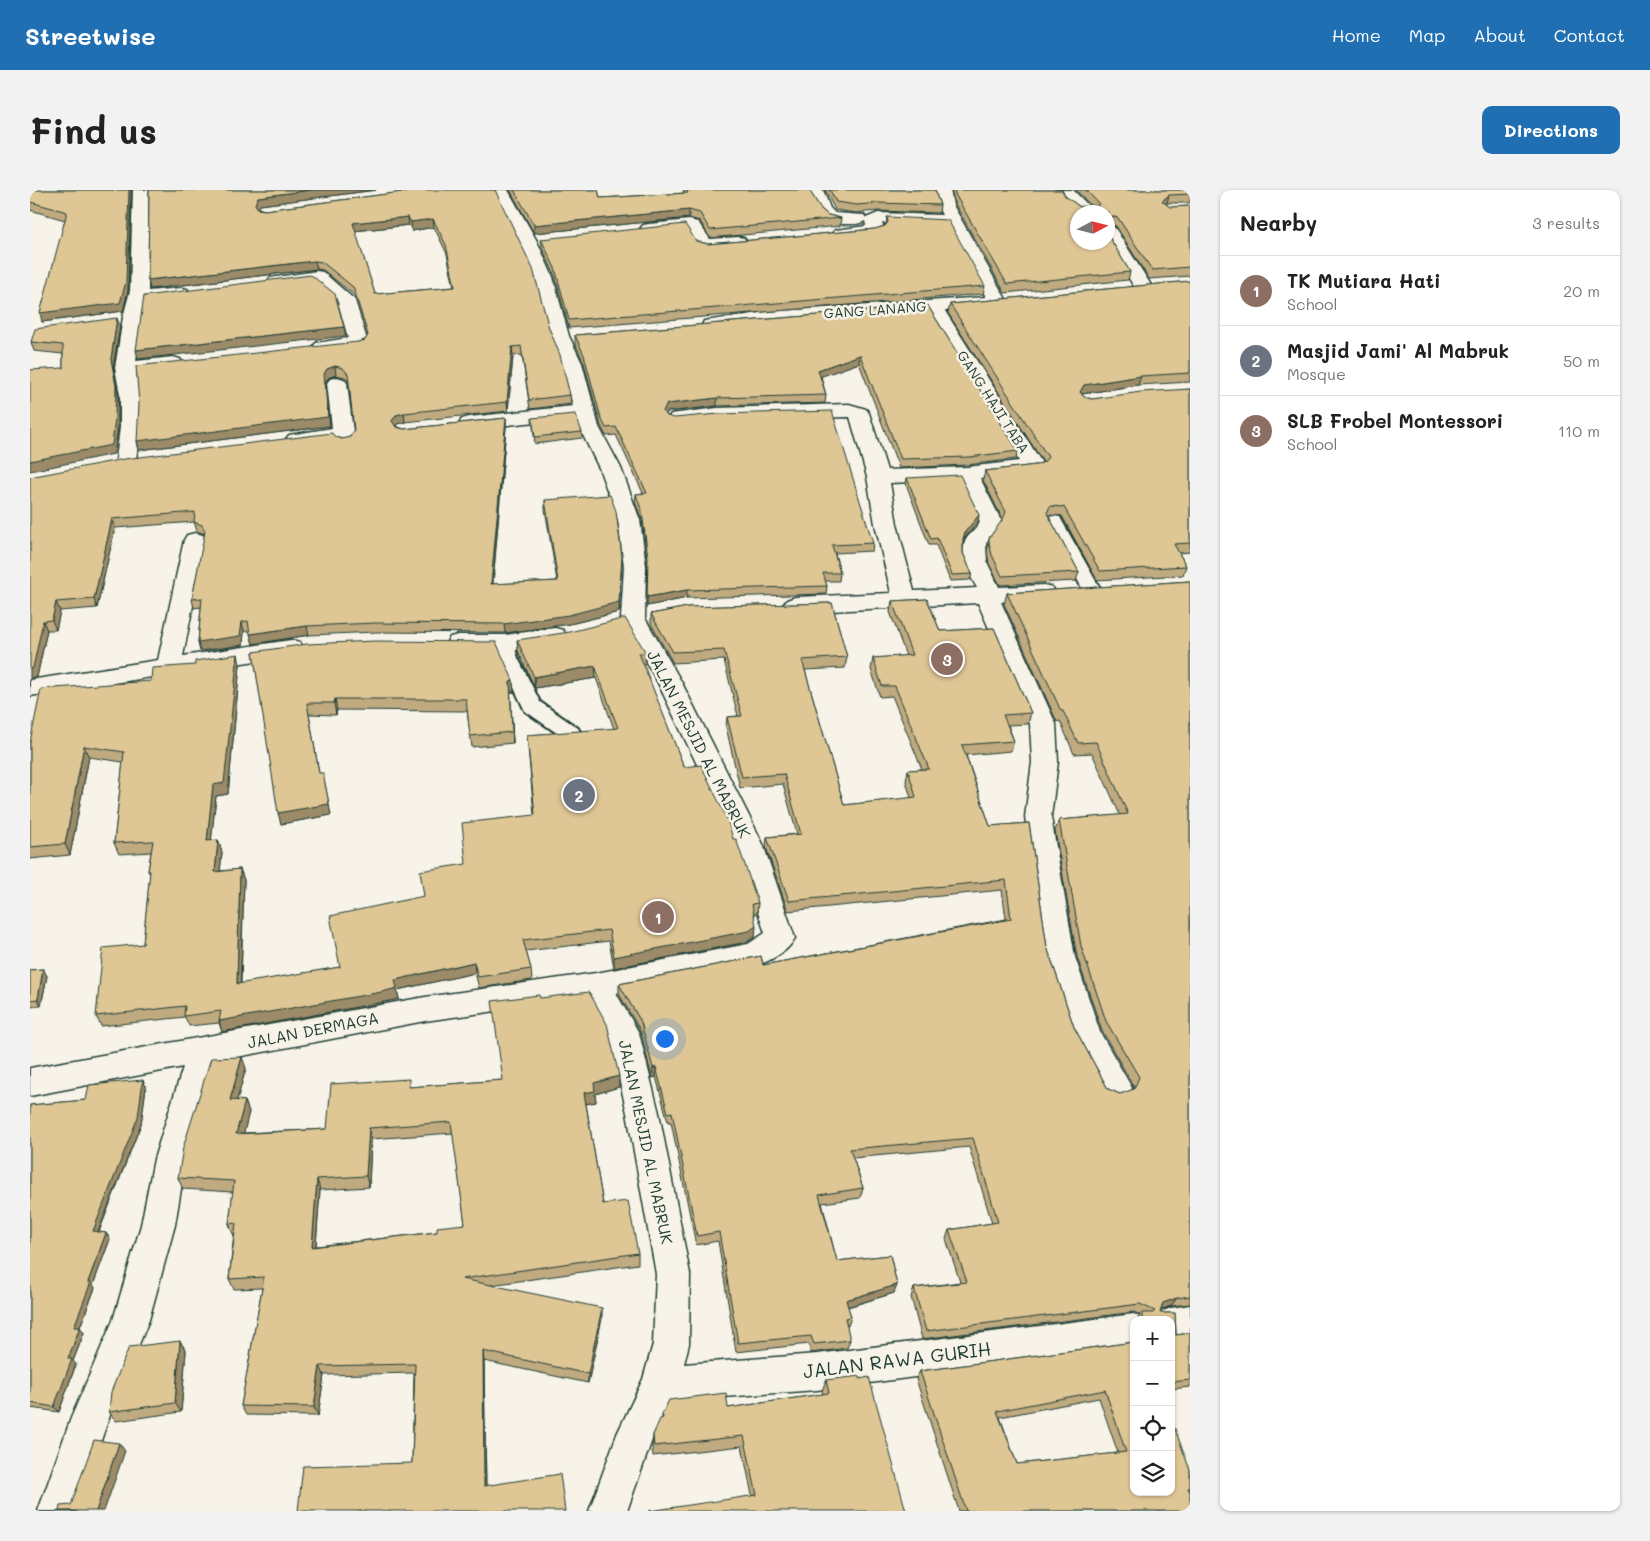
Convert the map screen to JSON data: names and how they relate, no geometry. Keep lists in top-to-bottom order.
{
  "streets": {
    "street": [
      "GANG LANANG",
      "GANG HAJI TABA",
      "JALAN MESJID AL MABRUK",
      "JALAN DERMAGA",
      "JALAN RAWA GURIH"
    ]
  },
  "crossings": [
    ["GANG LANANG", "GANG HAJI TABA"],
    ["JALAN MESJID AL MABRUK", "JALAN DERMAGA"],
    ["JALAN MESJID AL MABRUK", "JALAN RAWA GURIH"]
  ],
  "north": "right",
  "page": {
    "header": "Streetwise",
    "nav": [
      "Home",
      "Map",
      "About",
      "Contact"
    ],
    "buttons": "Directions",
    "title": "Find us",
    "heading": ["Nearby", "3 results"],
    "list": [
      {
        "mark": "1",
        "name": "TK Mutiara Hati",
        "note": "School",
        "value": "20 m"
      },
      {
        "mark": "2",
        "name": "Masjid Jami' Al Mabruk",
        "note": "Mosque",
        "value": "50 m"
      },
      {
        "mark": "3",
        "name": "SLB Frobel Montessori",
        "note": "School",
        "value": "110 m"
      }
    ],
    "pins": ["3", "2", "1"],
    "map_buttons": ["+", "−"]
  }
}
